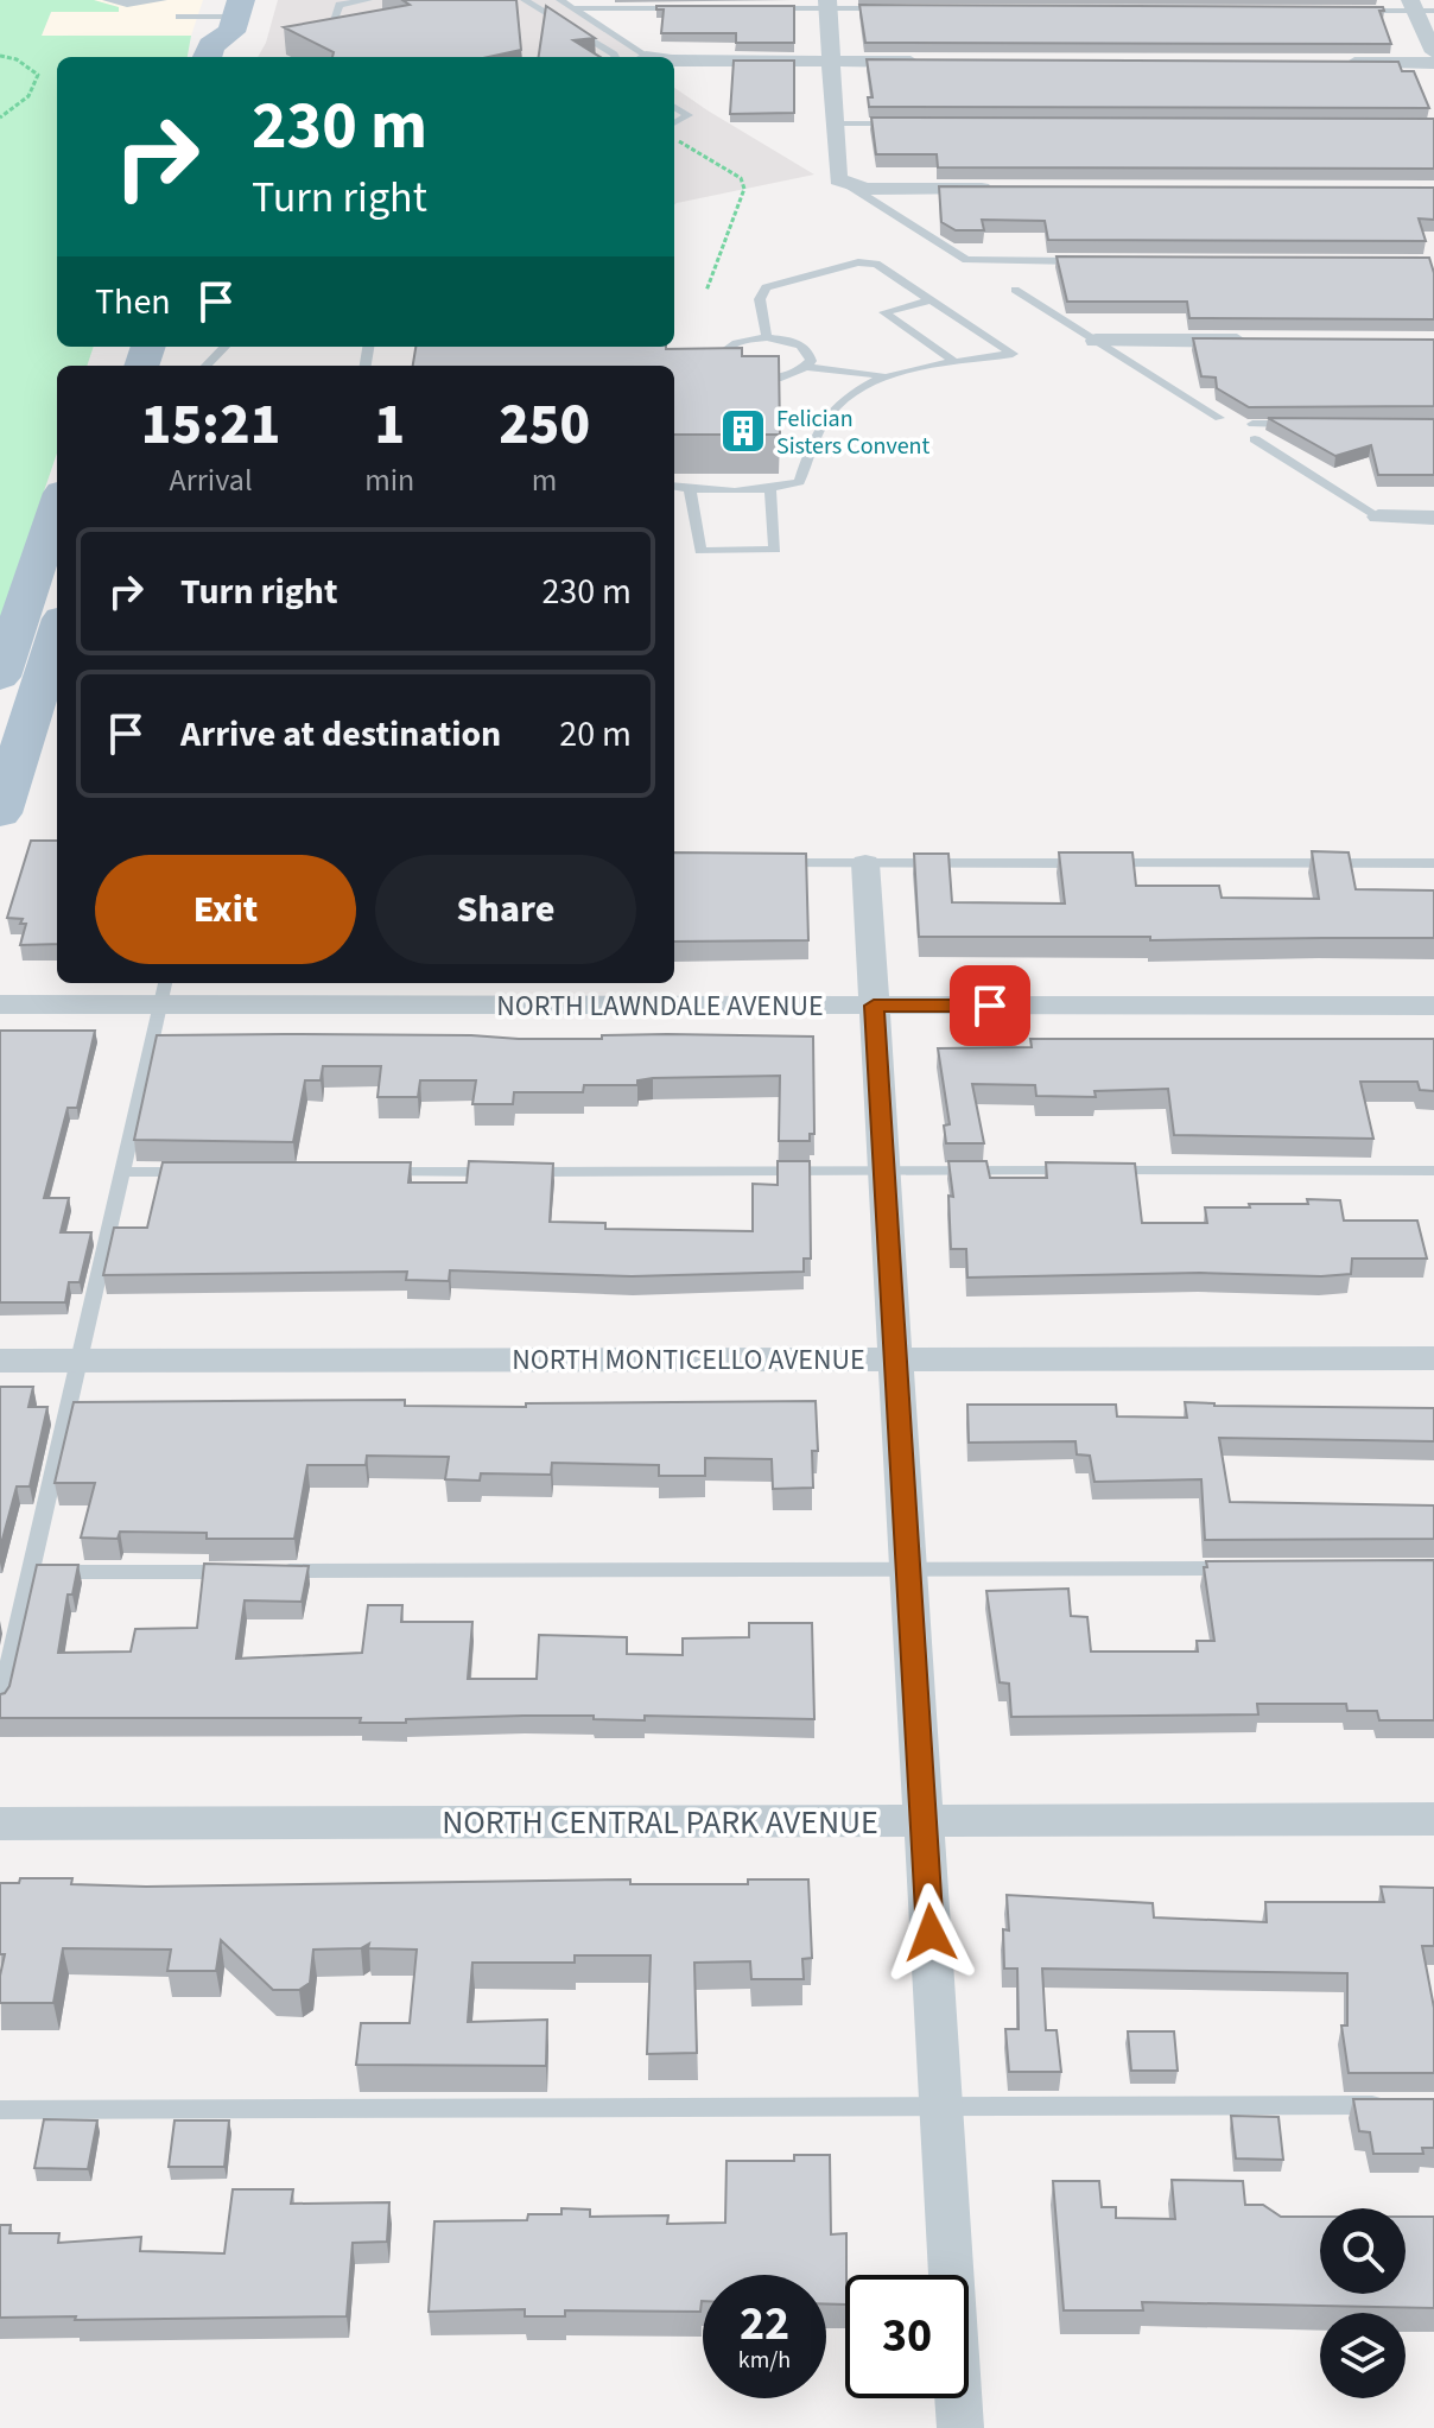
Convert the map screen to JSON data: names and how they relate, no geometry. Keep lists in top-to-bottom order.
{
  "streets": {
    "street": ["NORTH LAWNDALE AVENUE", "NORTH MONTICELLO AVENUE", "NORTH CENTRAL PARK AVENUE"]
  },
  "places": {
    "building": ["Felician Sisters Convent"]
  },
  "page": {
    "turn": ["230 m", "Turn right"],
    "then": "Then",
    "eta": [
      "15:21",
      "Arrival",
      "1",
      "min",
      "250",
      "m"
    ],
    "list": [
      {
        "name": "Turn right",
        "value": "230 m"
      },
      {
        "name": "Arrive at destination",
        "value": "20 m"
      }
    ],
    "buttons": ["Exit", "Share"],
    "speed": "22 km/h",
    "limit": "30"
  }
}
